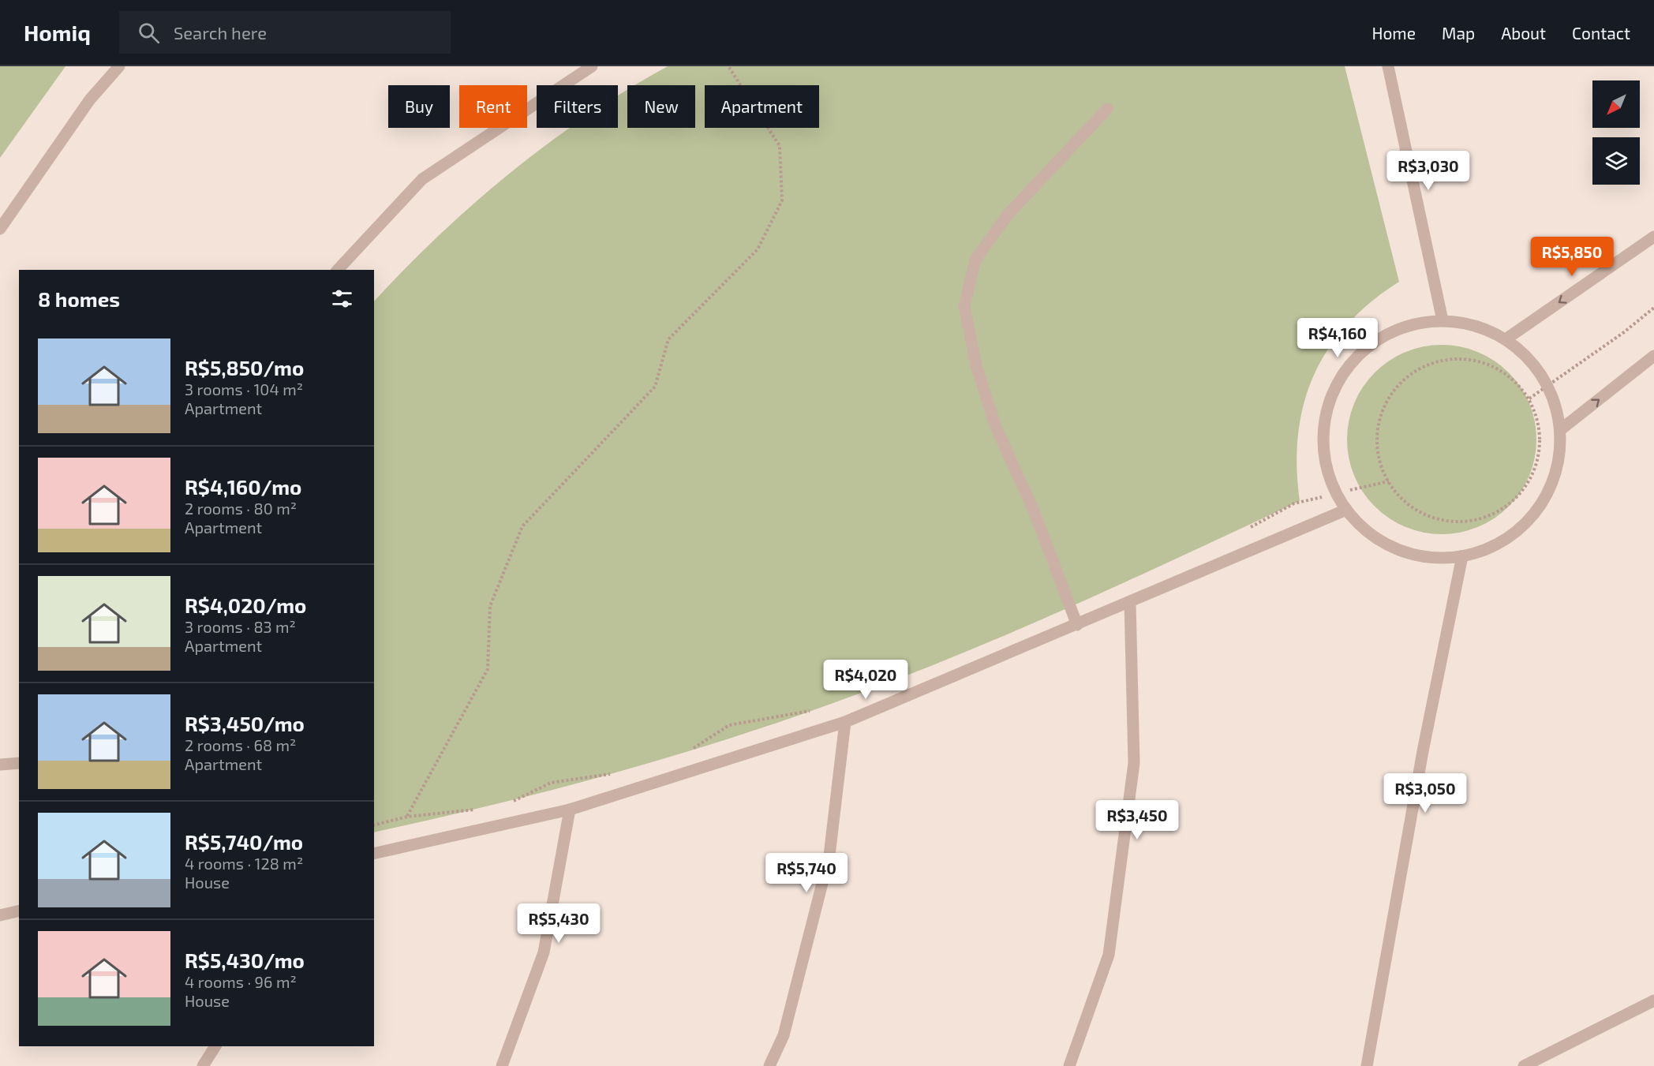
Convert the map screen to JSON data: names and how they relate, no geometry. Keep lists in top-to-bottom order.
{
  "north": "bottom left",
  "page": {
    "header": "Homiq",
    "search": "Search here",
    "nav": [
      "Home",
      "Map",
      "About",
      "Contact"
    ],
    "chip": [
      "Buy",
      "Rent",
      "Filters",
      "New",
      "Apartment"
    ],
    "price": [
      "R$3,030",
      "R$5,850",
      "R$4,160",
      "R$4,020",
      "R$3,050",
      "R$3,450",
      "R$5,740",
      "R$5,430"
    ],
    "heading": "8 homes",
    "list": [
      {
        "name": "R$5,850/mo",
        "note": "3 rooms · 104 m² · Apartment"
      },
      {
        "name": "R$4,160/mo",
        "note": "2 rooms · 80 m² · Apartment"
      },
      {
        "name": "R$4,020/mo",
        "note": "3 rooms · 83 m² · Apartment"
      },
      {
        "name": "R$3,450/mo",
        "note": "2 rooms · 68 m² · Apartment"
      },
      {
        "name": "R$5,740/mo",
        "note": "4 rooms · 128 m² · House"
      },
      {
        "name": "R$5,430/mo",
        "note": "4 rooms · 96 m² · House"
      }
    ]
  }
}
